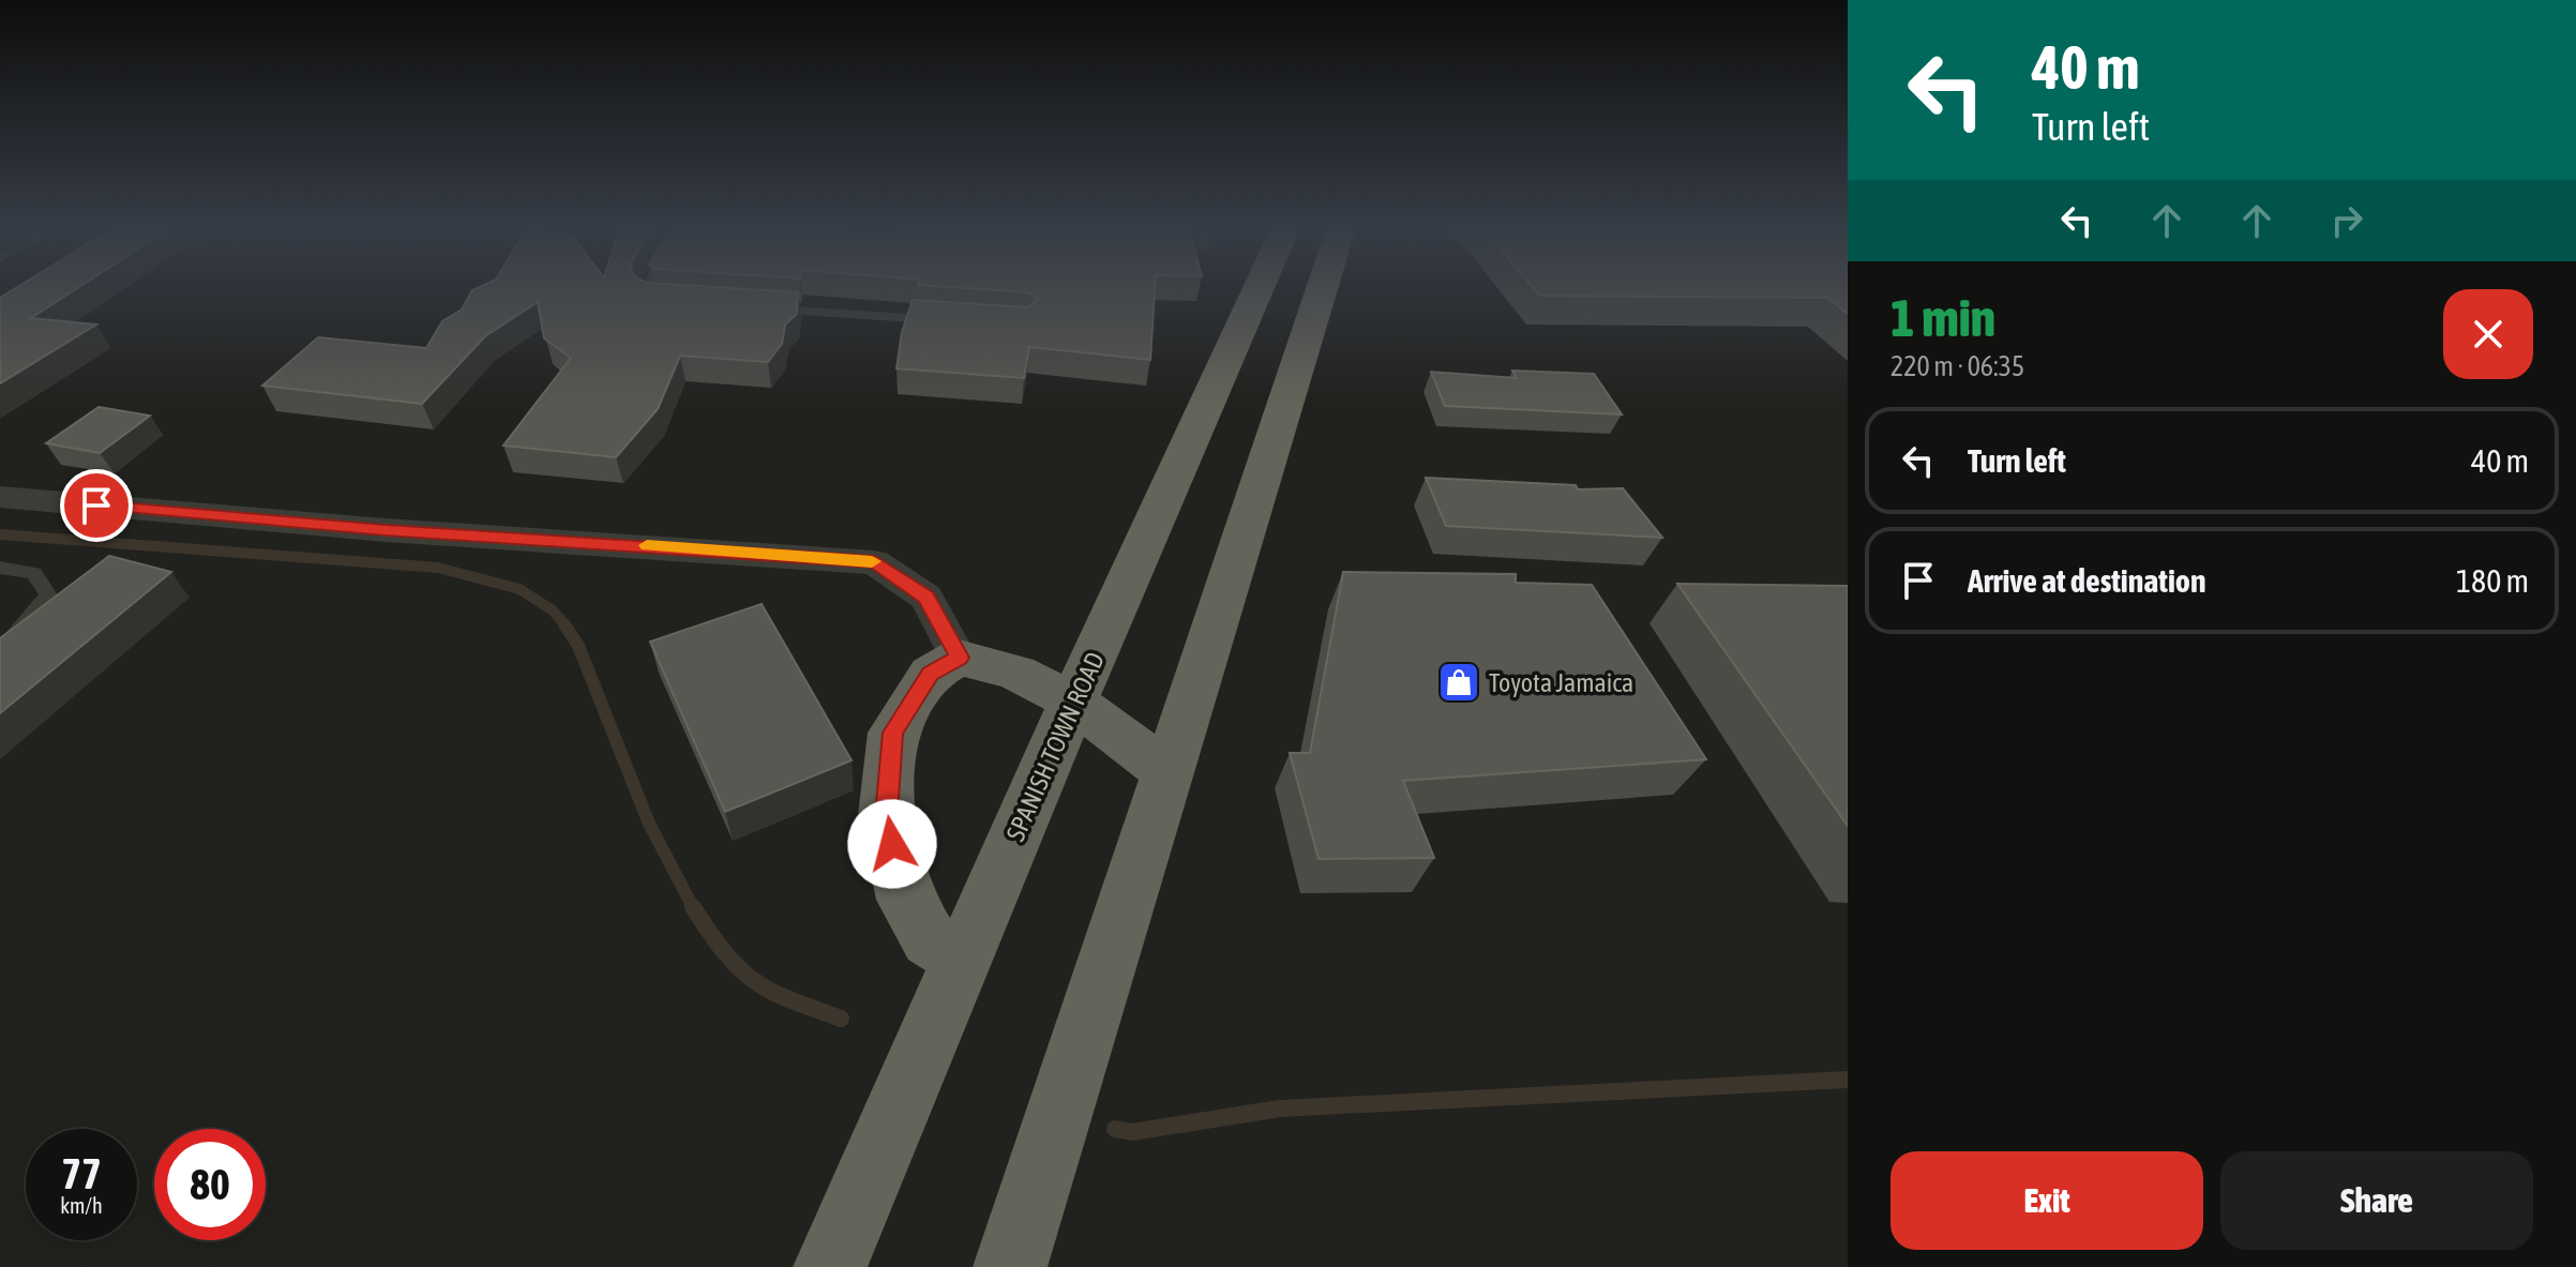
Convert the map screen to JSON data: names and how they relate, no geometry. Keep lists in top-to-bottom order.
{
  "streets": {
    "highway": ["SPANISH TOWN ROAD"]
  },
  "places": {
    "shop": ["Toyota Jamaica"]
  },
  "page": {
    "turn": ["40 m", "Turn left"],
    "heading": ["1 min", "220 m · 06:35"],
    "list": [
      {
        "name": "Turn left",
        "value": "40 m"
      },
      {
        "name": "Arrive at destination",
        "value": "180 m"
      }
    ],
    "speed": "77 km/h",
    "limit": "80",
    "buttons": ["Exit", "Share"]
  }
}
